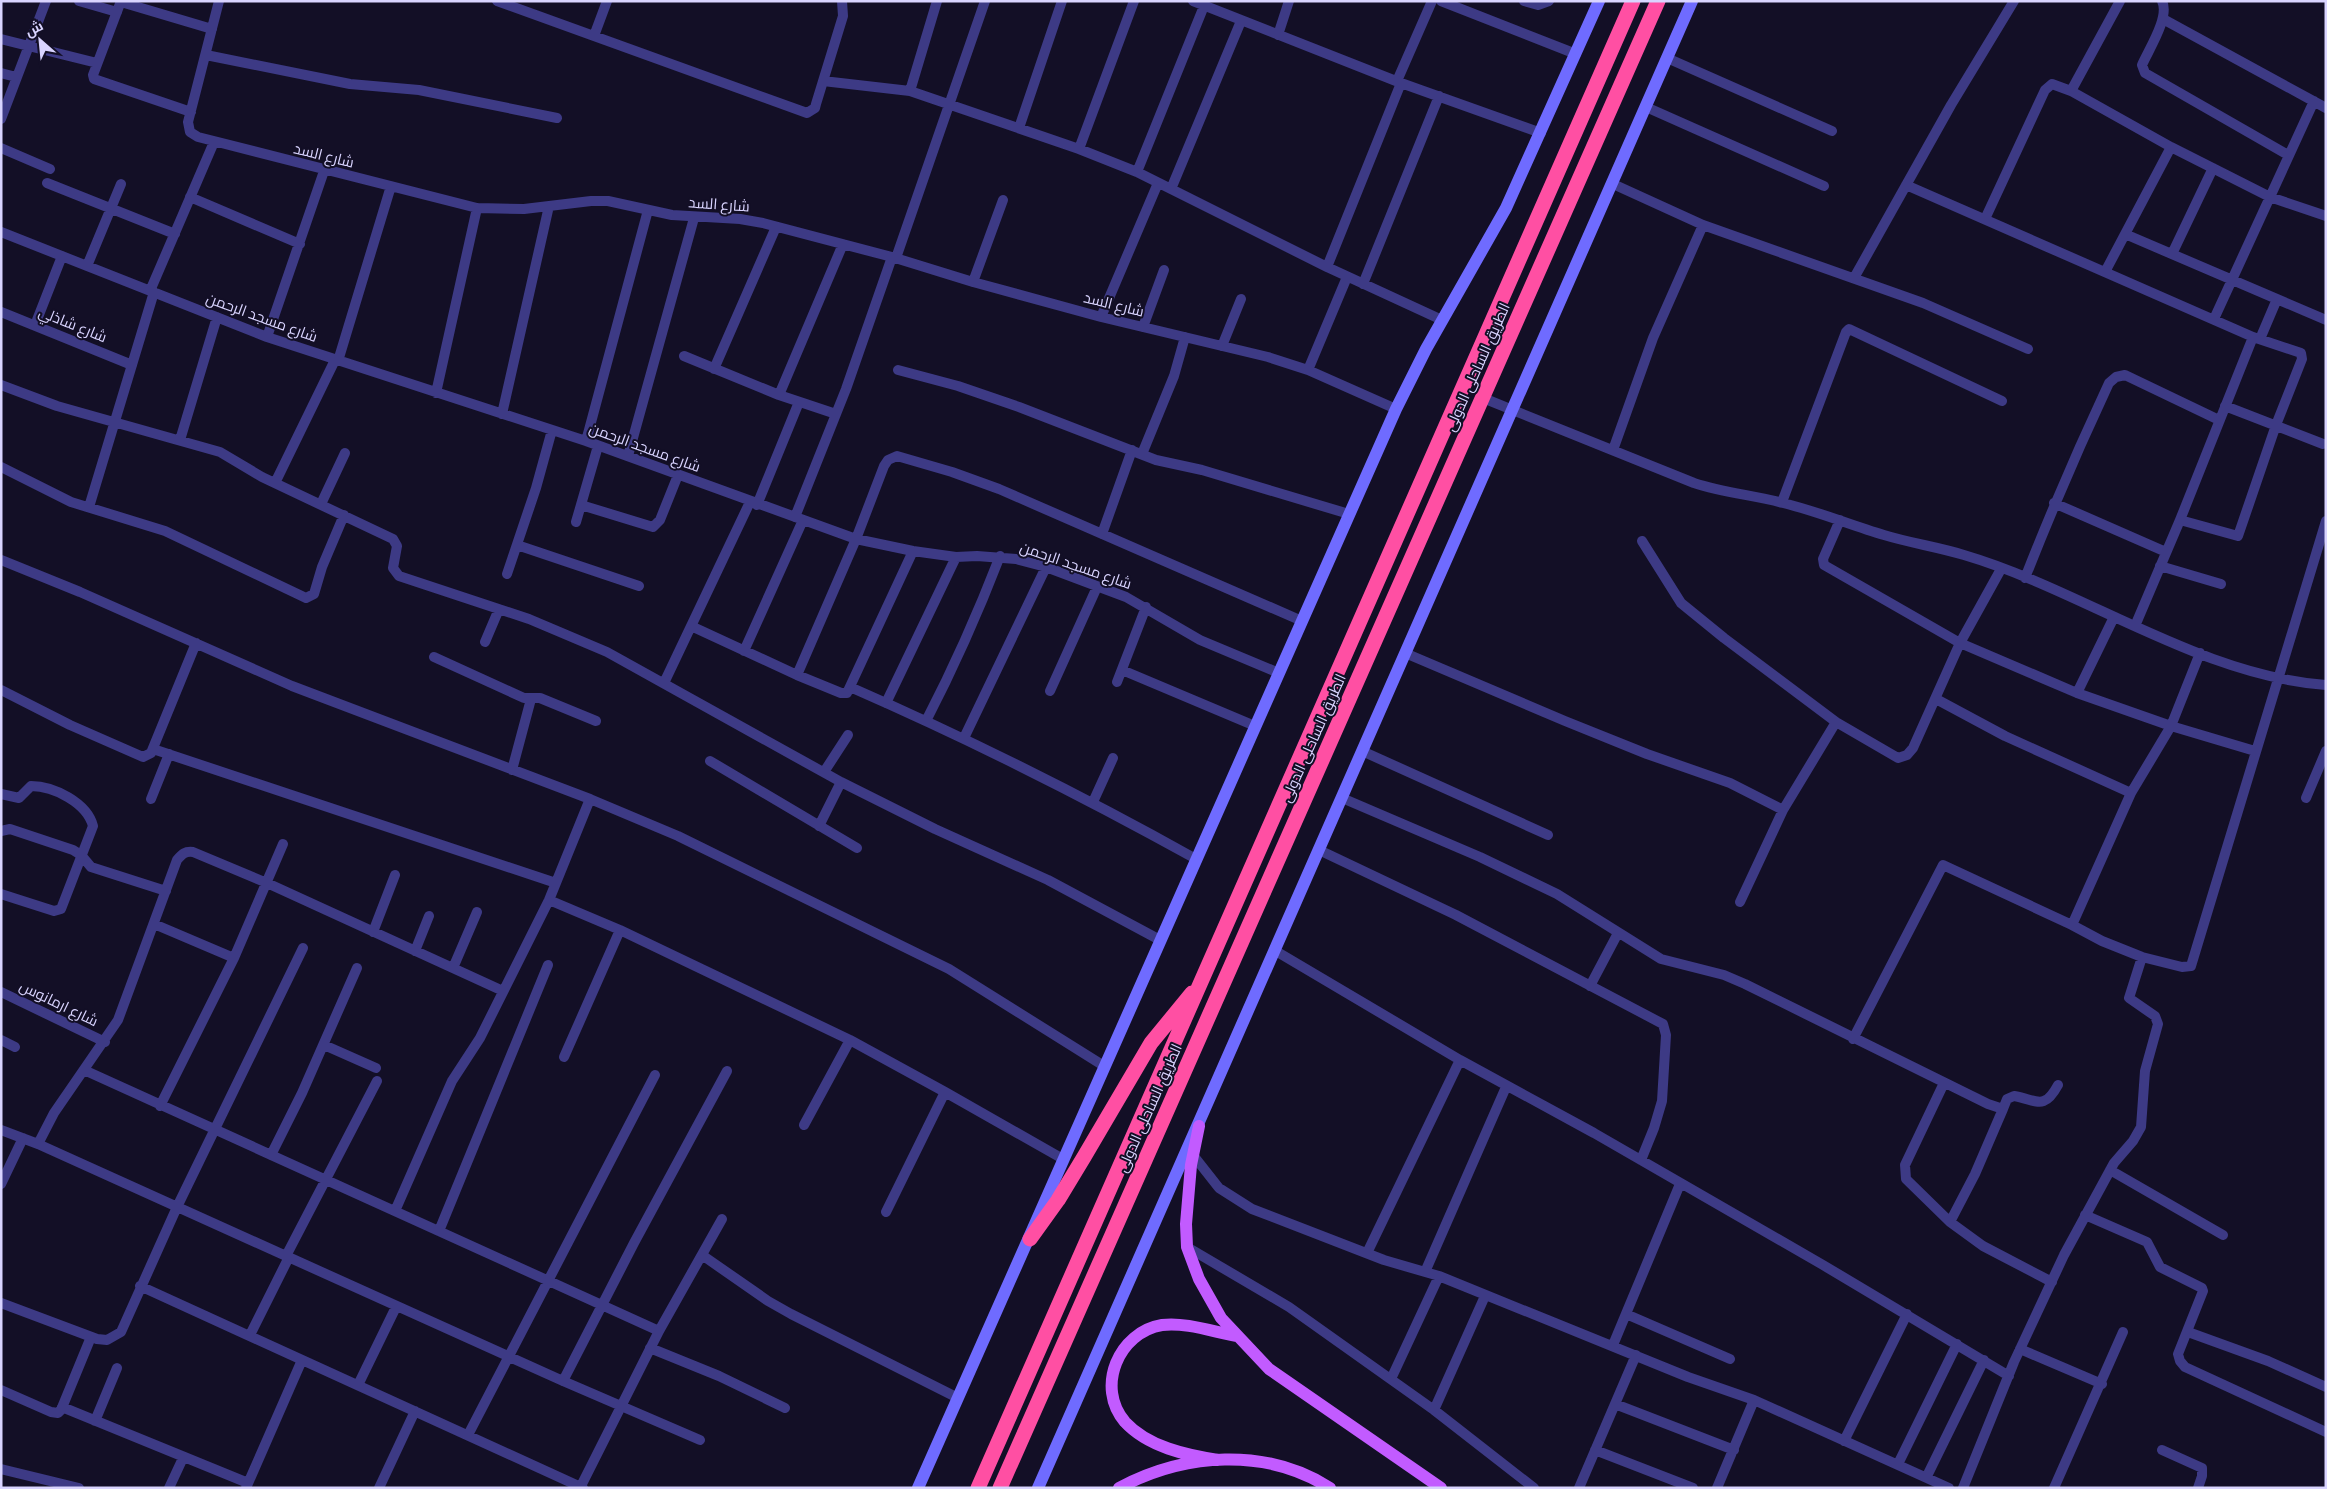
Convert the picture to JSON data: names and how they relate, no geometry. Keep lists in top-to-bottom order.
{
  "streets": {
    "highway": ["الطريق الساحلى الدولى"],
    "street": [
      "شارع السد",
      "شارع مسجد الرحمن",
      "شارع شاذلي",
      "شارع ارمانوس"
    ]
  },
  "north": "top left"
}
